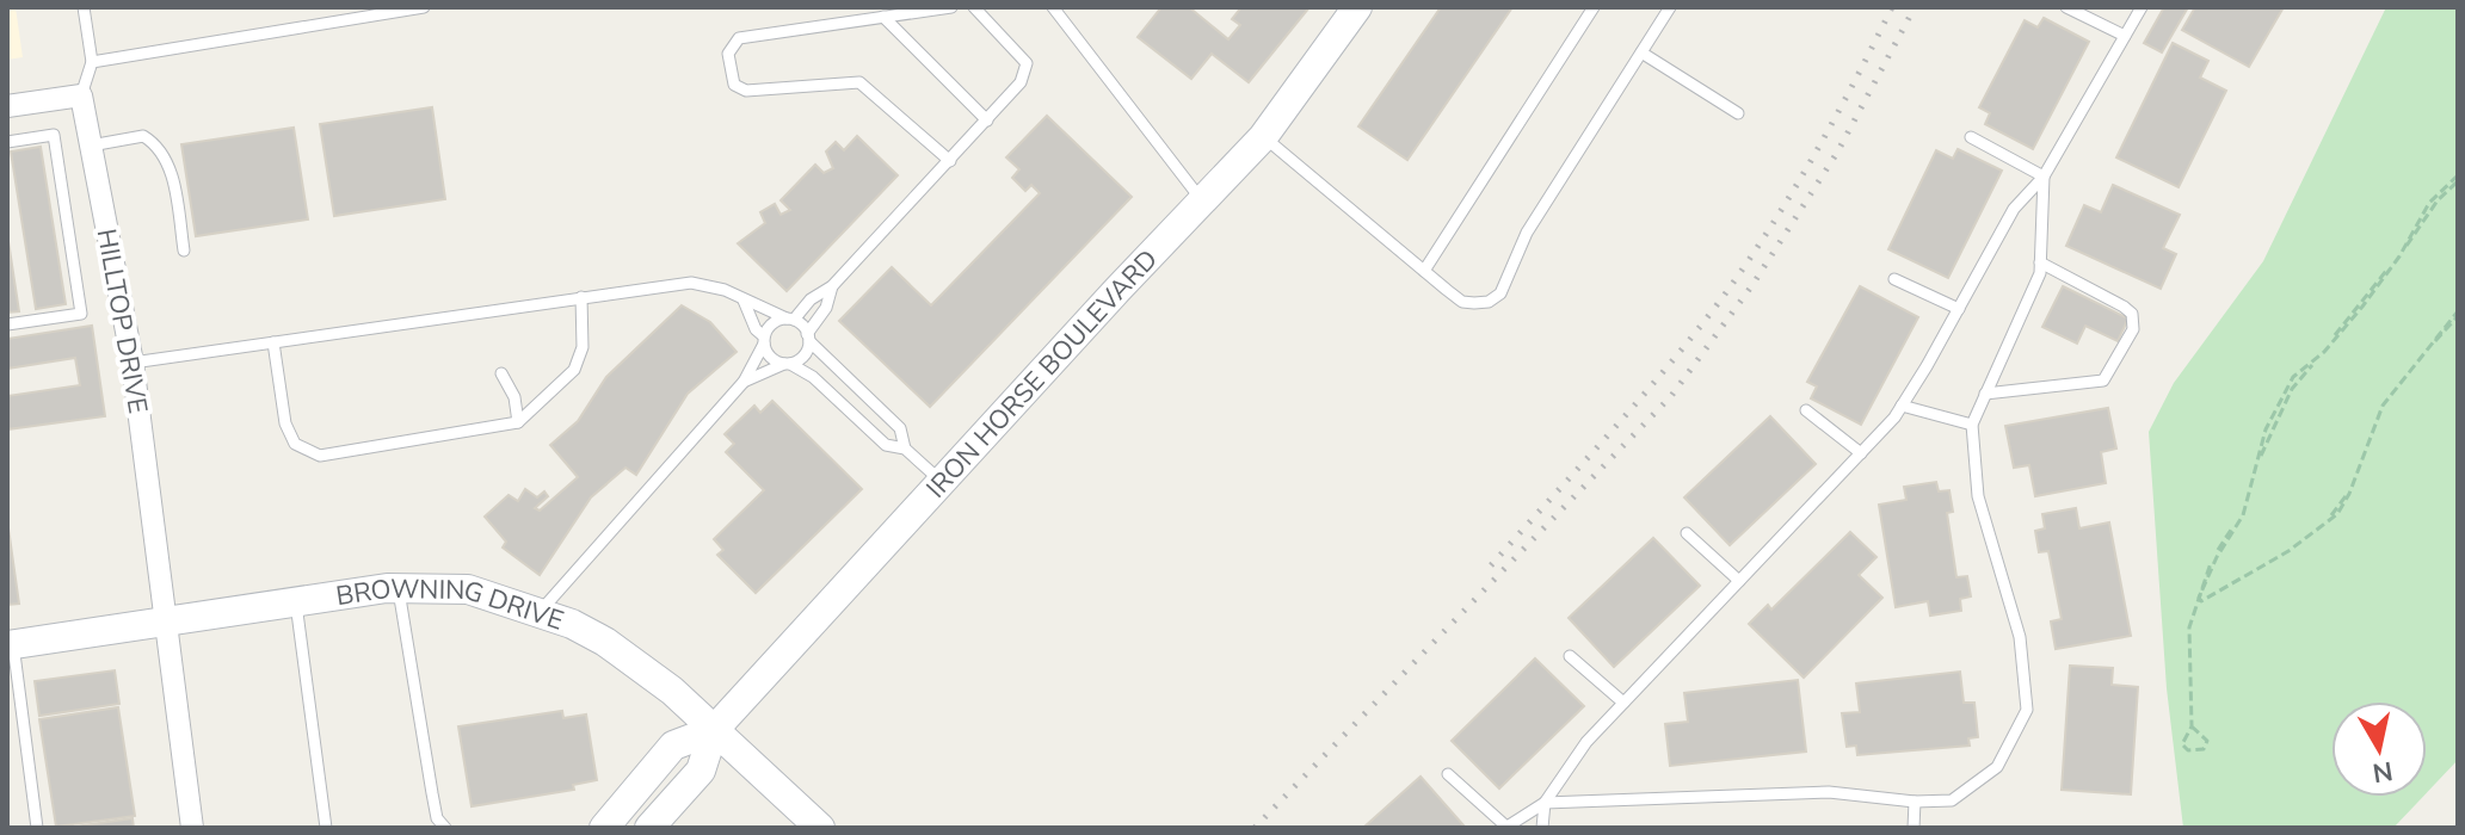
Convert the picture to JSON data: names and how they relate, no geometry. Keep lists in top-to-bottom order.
{
  "streets": {
    "street": ["HILLTOP DRIVE", "IRON HORSE BOULEVARD", "BROWNING DRIVE"]
  },
  "crossings": [
    ["HILLTOP DRIVE", "BROWNING DRIVE"],
    ["IRON HORSE BOULEVARD", "BROWNING DRIVE"]
  ],
  "north": "bottom"
}
